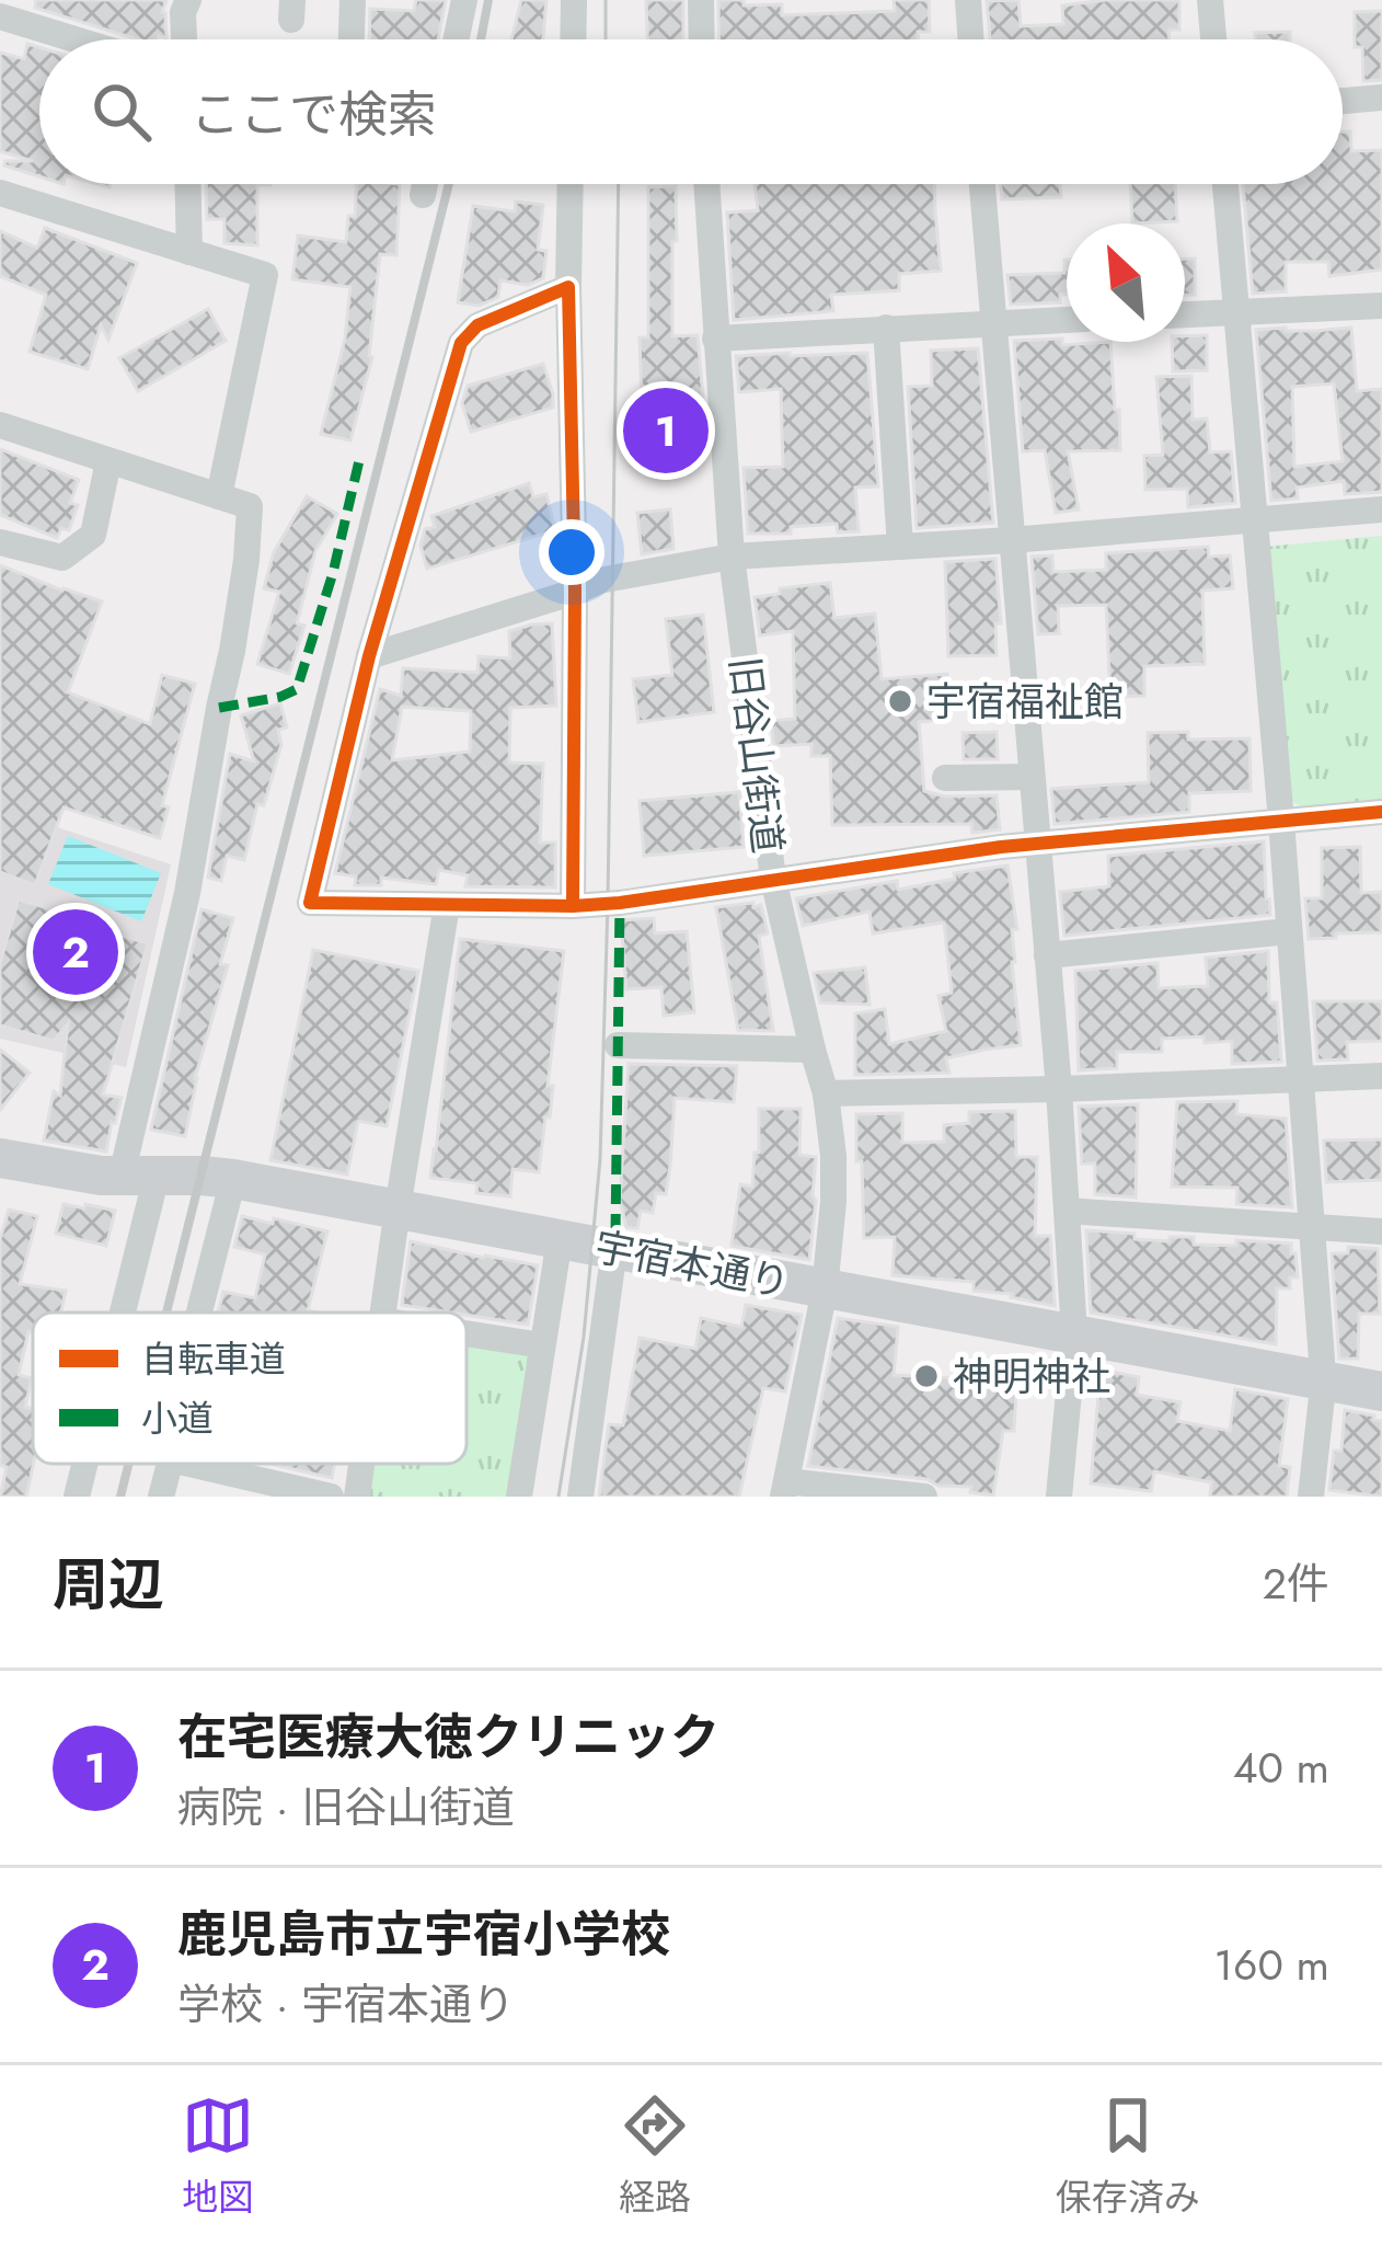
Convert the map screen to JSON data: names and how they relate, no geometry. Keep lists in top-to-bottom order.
{
  "streets": {
    "street": ["旧谷山街道", "宇宿本通り"]
  },
  "crossings": [
    ["旧谷山街道", "宇宿本通り"]
  ],
  "places": ["宇宿福祉館", "神明神社"],
  "legend": ["自転車道", "小道"],
  "north": "top left",
  "page": {
    "search": "ここで検索",
    "pins": ["1", "2"],
    "heading": ["周辺", "2件"],
    "list": [
      {
        "mark": "1",
        "name": "在宅医療大徳クリニック",
        "note": "病院 · 旧谷山街道",
        "value": "40 m"
      },
      {
        "mark": "2",
        "name": "鹿児島市立宇宿小学校",
        "note": "学校 · 宇宿本通り",
        "value": "160 m"
      }
    ],
    "nav": ["地図", "経路", "保存済み"]
  }
}
